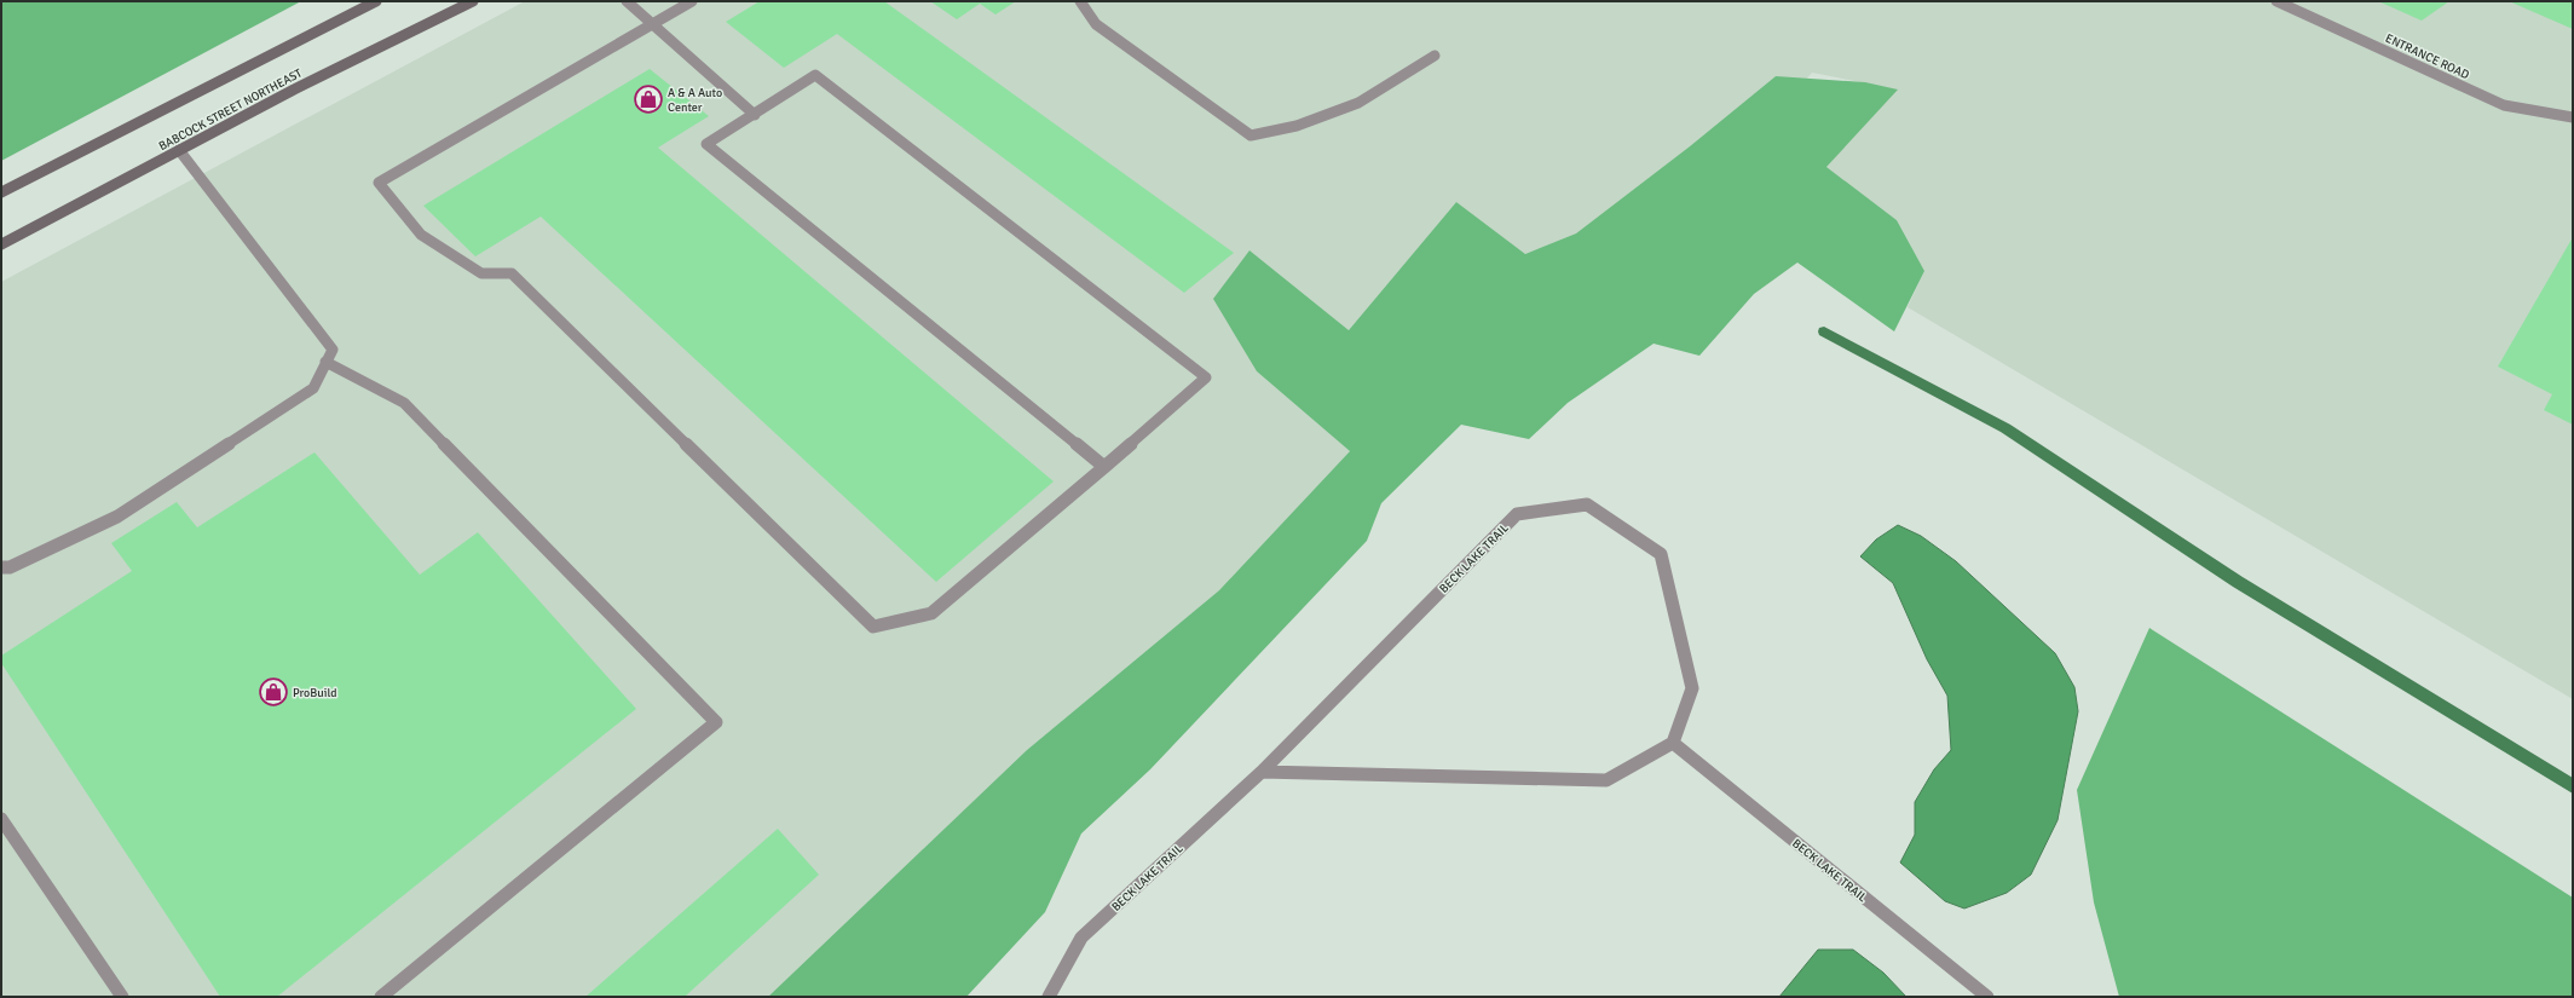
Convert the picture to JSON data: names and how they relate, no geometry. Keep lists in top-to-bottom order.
{
  "streets": {
    "main road": ["BABCOCK STREET NORTHEAST"],
    "street": ["ENTRANCE ROAD", "BECK LAKE TRAIL"]
  },
  "places": {
    "shop": ["A & A Auto Center", "ProBuild"]
  }
}
